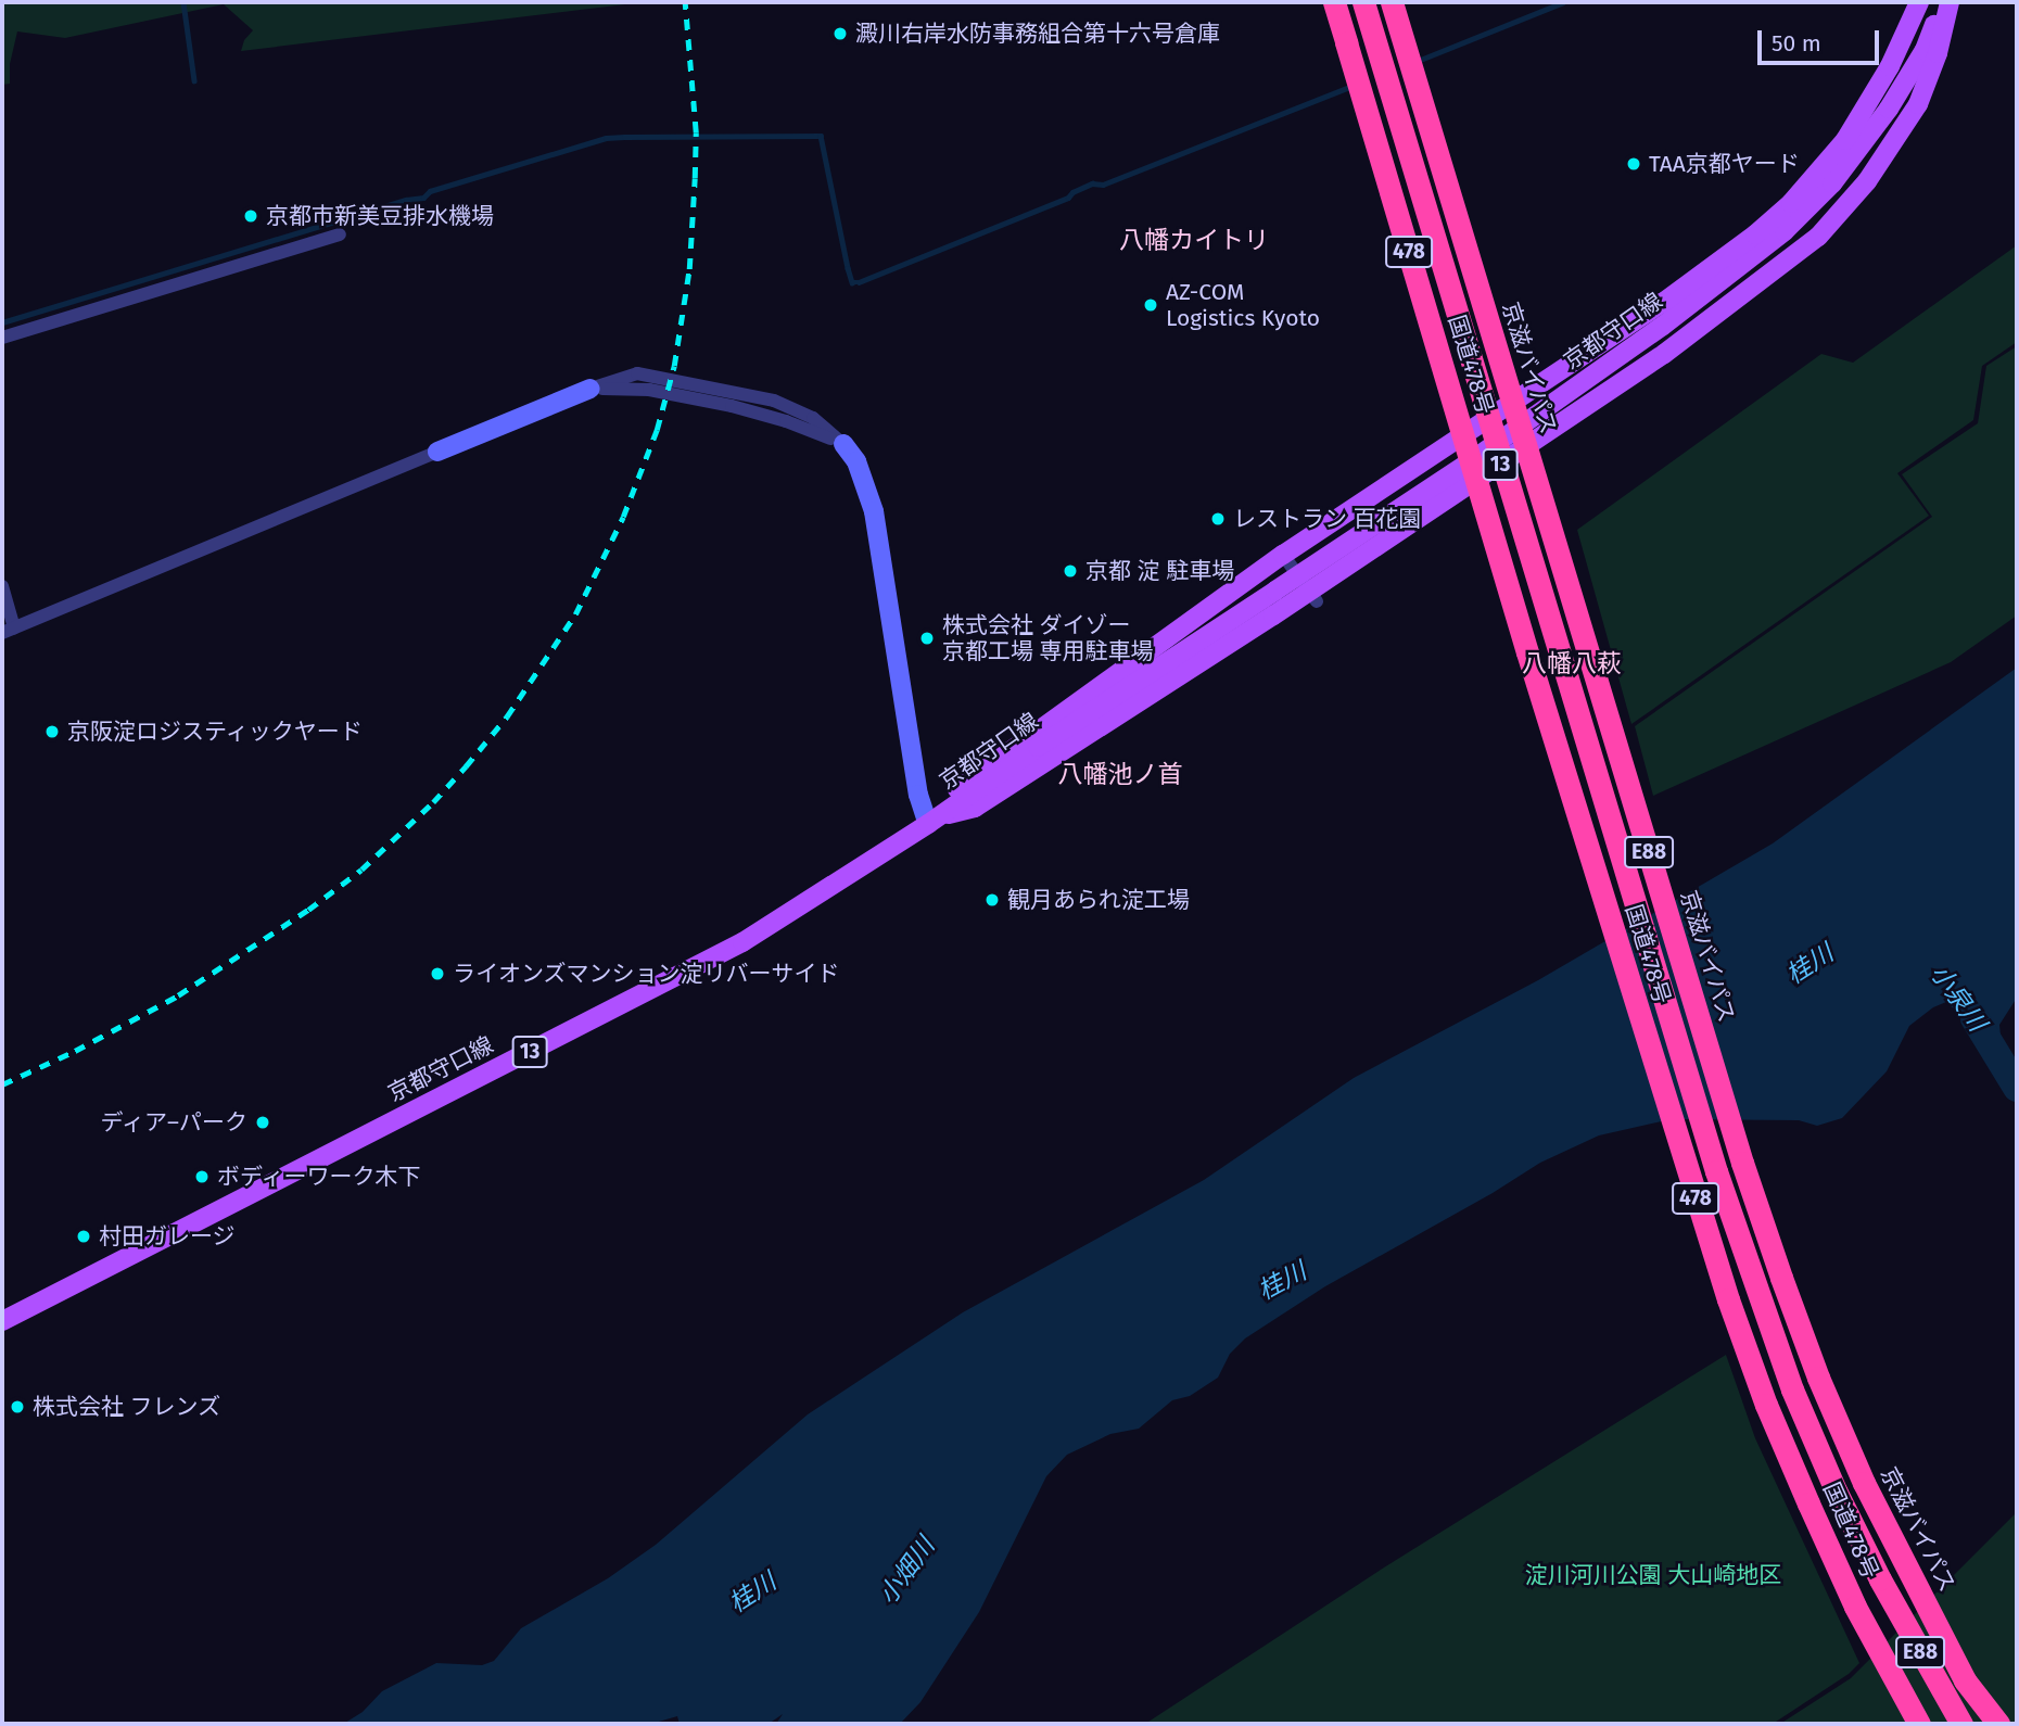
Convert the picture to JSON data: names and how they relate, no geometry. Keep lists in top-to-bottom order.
{
  "streets": {
    "highway": [
      "478",
      "国道478号",
      "京滋バイパス",
      "E88"
    ],
    "main road": ["京都守口線", "13"]
  },
  "crossings": [
    ["京都守口線", "国道478号"],
    ["京都守口線", "13"]
  ],
  "districts": ["八幡カイトリ", "八幡八萩", "八幡池ノ首"],
  "water": ["桂川", "小泉川", "小畑川"],
  "parks": ["淀川河川公園 大山崎地区"],
  "places": [
    "澱川右岸水防事務組合第十六号倉庫",
    "TAA京都ヤード",
    "京都市新美豆排水機場",
    "AZ-COM Logistics Kyoto",
    "レストラン 百花園",
    "京都 淀 駐車場",
    "株式会社 ダイゾー 京都工場 専用駐車場",
    "京阪淀ロジスティックヤード",
    "観月あられ淀工場",
    "ライオンズマンション淀リバーサイド",
    "ディア―パーク",
    "ボディーワーク木下",
    "村田ガレージ",
    "株式会社 フレンズ"
  ],
  "scale_bar": "50 m"
}
